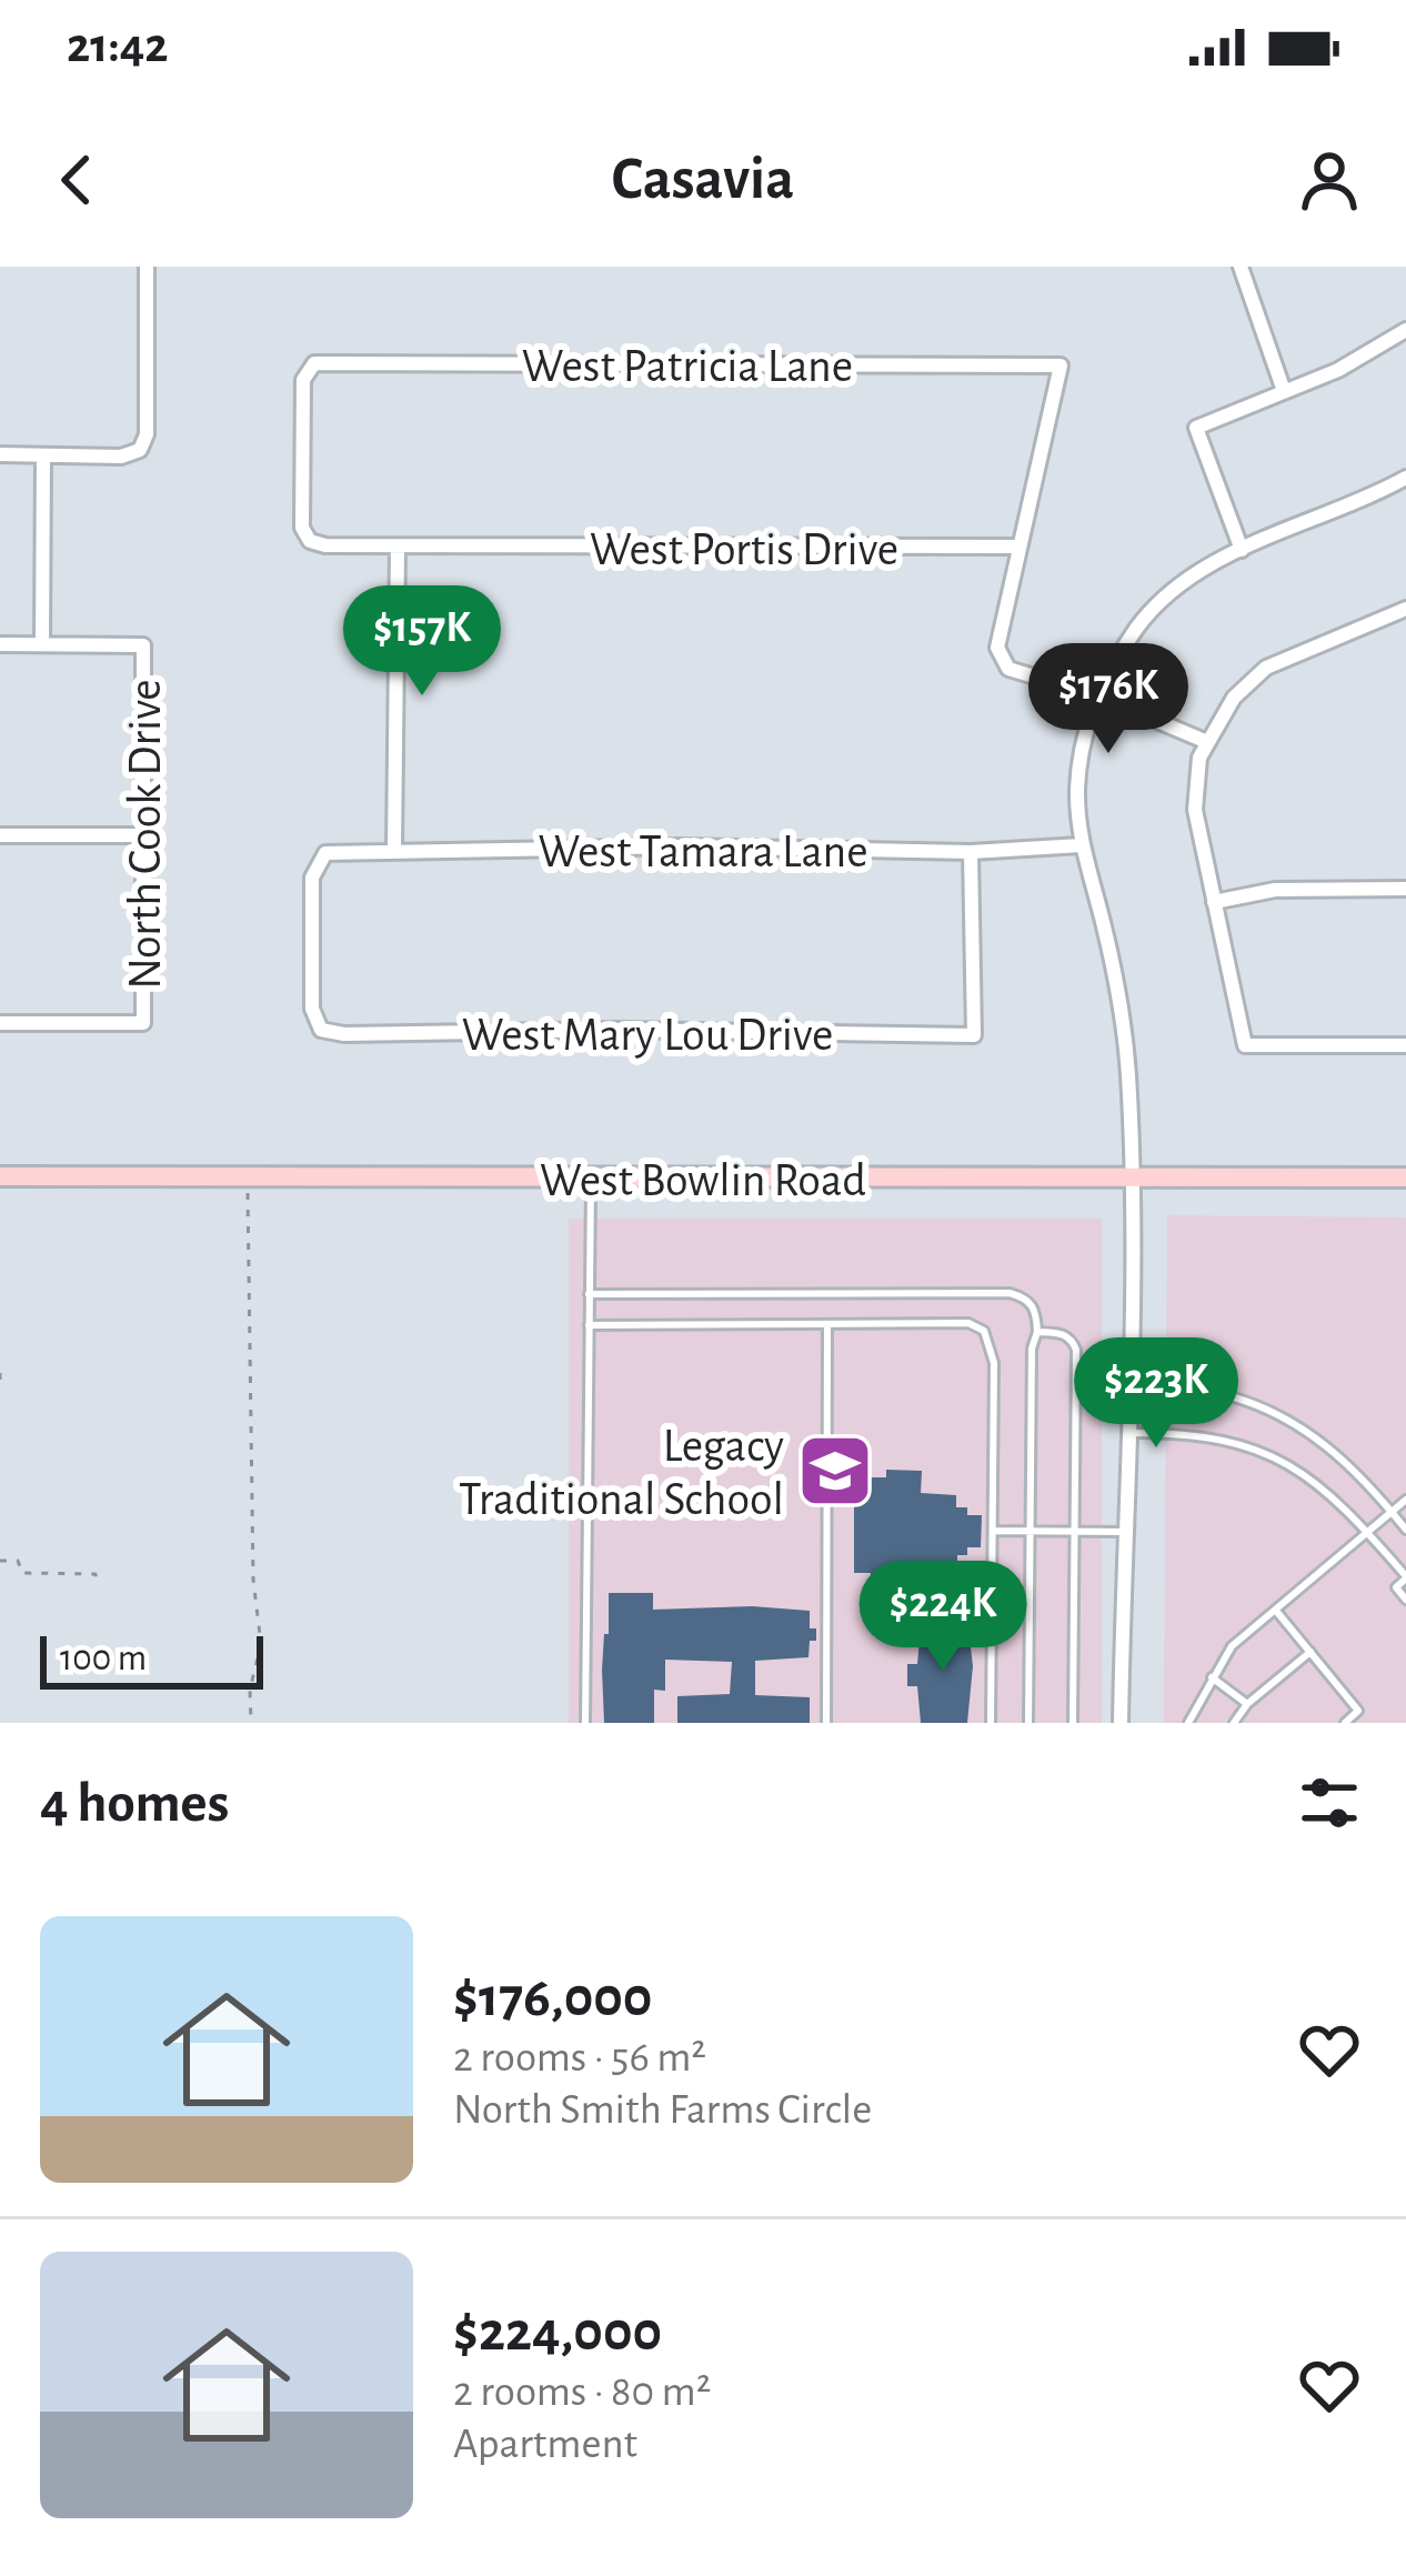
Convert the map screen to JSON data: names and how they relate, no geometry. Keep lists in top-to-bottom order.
{
  "streets": {
    "street": [
      "West Patricia Lane",
      "West Portis Drive",
      "North Cook Drive",
      "West Tamara Lane",
      "West Mary Lou Drive",
      "West Bowlin Road"
    ]
  },
  "crossings": [
    ["West Patricia Lane", "West Portis Drive"],
    ["West Tamara Lane", "West Mary Lou Drive"]
  ],
  "places": {
    "school or university": ["Legacy Traditional School"]
  },
  "scale_bar": "100 m",
  "page": {
    "status": "21:42",
    "header": "Casavia",
    "price": [
      "$157K",
      "$176K",
      "$223K",
      "$224K"
    ],
    "scale": "100 m",
    "heading": "4 homes",
    "list": [
      {
        "name": "$176,000",
        "note": "2 rooms · 56 m² · North Smith Farms Circle"
      },
      {
        "name": "$224,000",
        "note": "2 rooms · 80 m² · Apartment"
      }
    ]
  }
}
